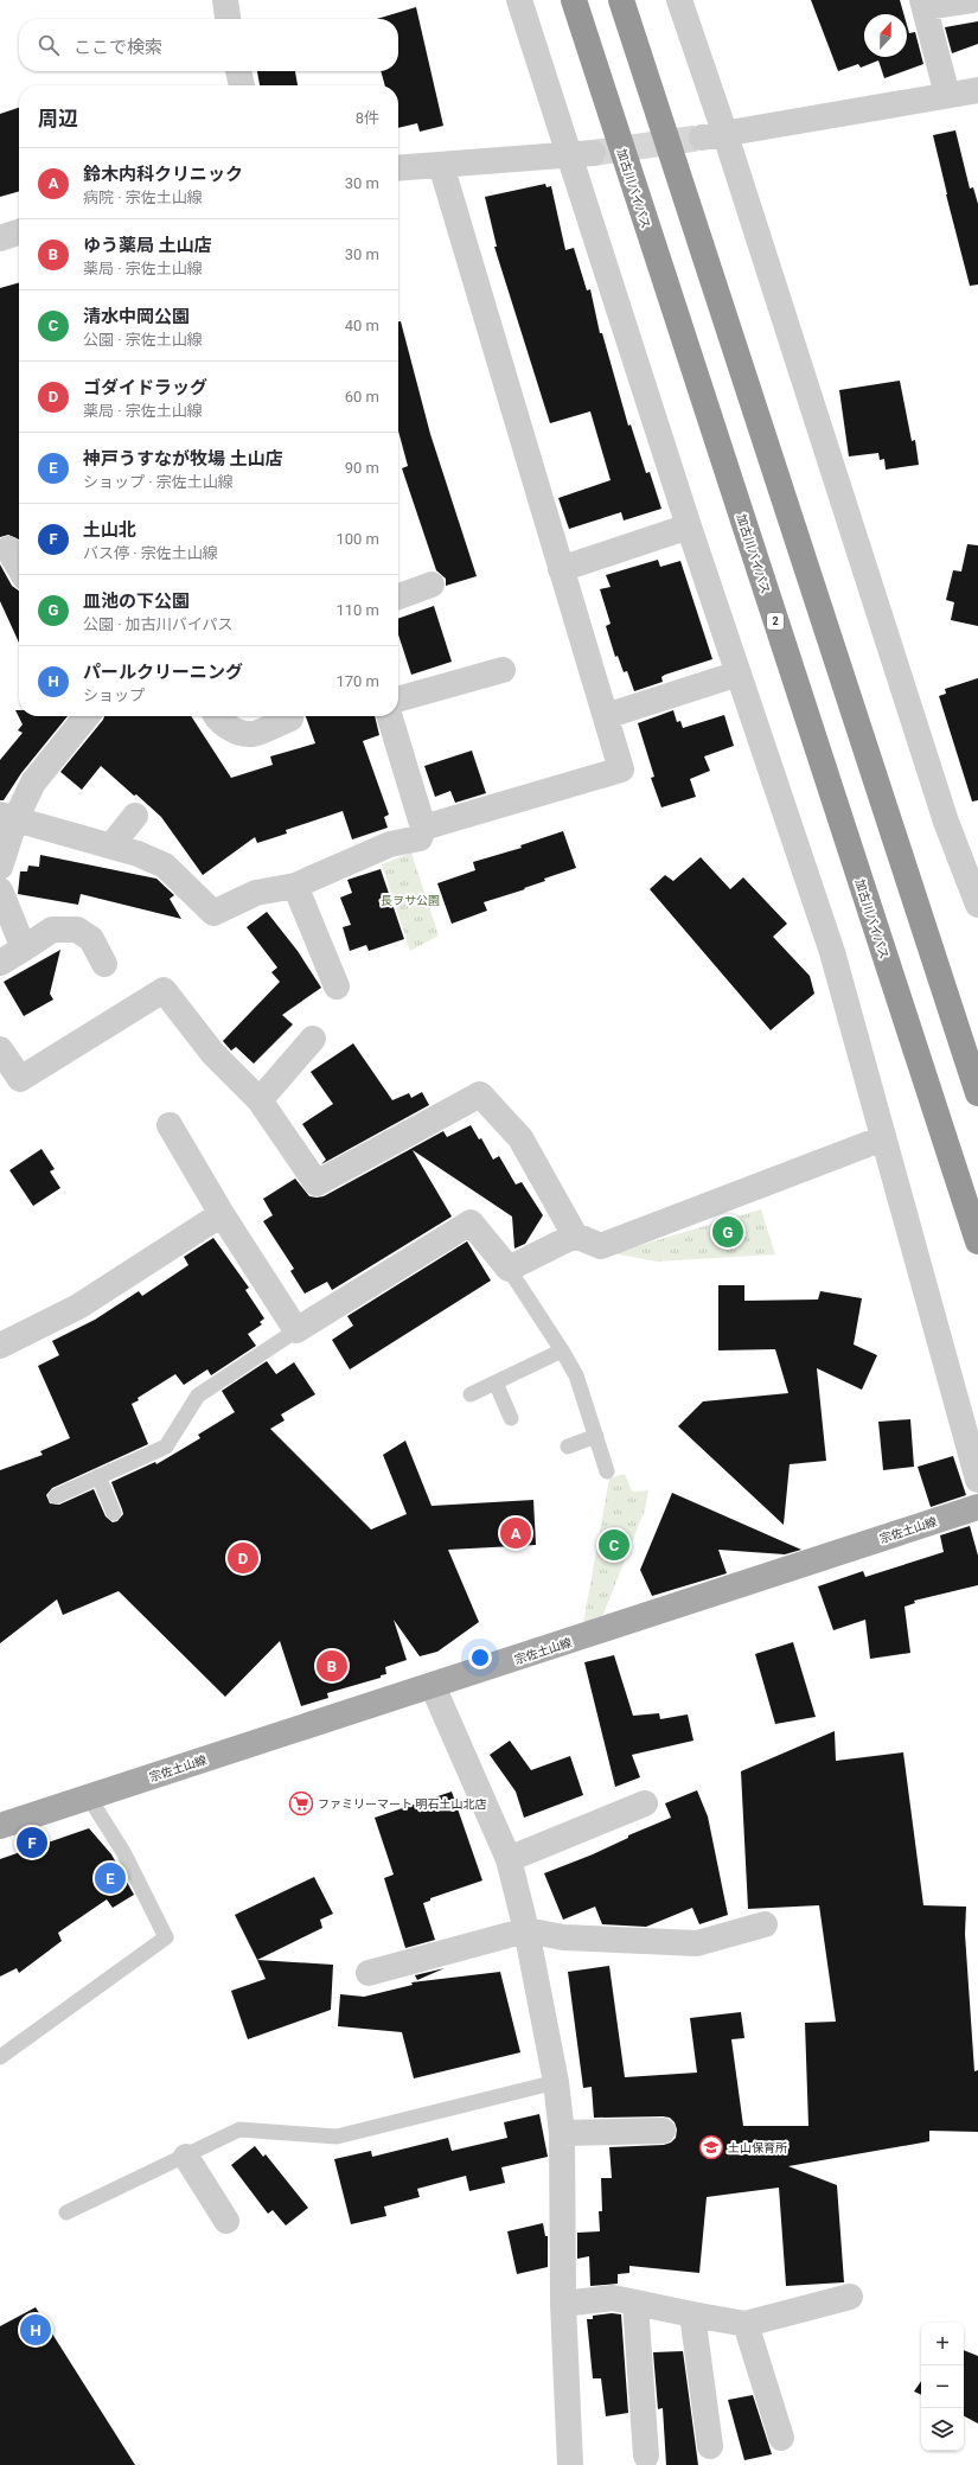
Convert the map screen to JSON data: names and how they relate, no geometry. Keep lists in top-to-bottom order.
{
  "streets": {
    "highway": ["加古川バイパス", "2"],
    "main road": ["宗佐土山線"]
  },
  "parks": ["長ヲサ公園"],
  "places": {
    "supermarket": ["ファミリーマート 明石土山北店"],
    "school or university": ["土山保育所"]
  },
  "north": "top",
  "page": {
    "search": "ここで検索",
    "heading": ["周辺", "8件"],
    "list": [
      {
        "mark": "A",
        "name": "鈴木内科クリニック",
        "note": "病院 · 宗佐土山線",
        "value": "30 m"
      },
      {
        "mark": "B",
        "name": "ゆう薬局 土山店",
        "note": "薬局 · 宗佐土山線",
        "value": "30 m"
      },
      {
        "mark": "C",
        "name": "清水中岡公園",
        "note": "公園 · 宗佐土山線",
        "value": "40 m"
      },
      {
        "mark": "D",
        "name": "ゴダイドラッグ",
        "note": "薬局 · 宗佐土山線",
        "value": "60 m"
      },
      {
        "mark": "E",
        "name": "神戸うすなが牧場 土山店",
        "note": "ショップ · 宗佐土山線",
        "value": "90 m"
      },
      {
        "mark": "F",
        "name": "土山北",
        "note": "バス停 · 宗佐土山線",
        "value": "100 m"
      },
      {
        "mark": "G",
        "name": "皿池の下公園",
        "note": "公園 · 加古川バイパス",
        "value": "110 m"
      },
      {
        "mark": "H",
        "name": "パールクリーニング",
        "note": "ショップ",
        "value": "170 m"
      }
    ],
    "pins": [
      "G",
      "A",
      "C",
      "D",
      "B",
      "F",
      "E",
      "H"
    ],
    "map_buttons": ["+", "−"]
  }
}
